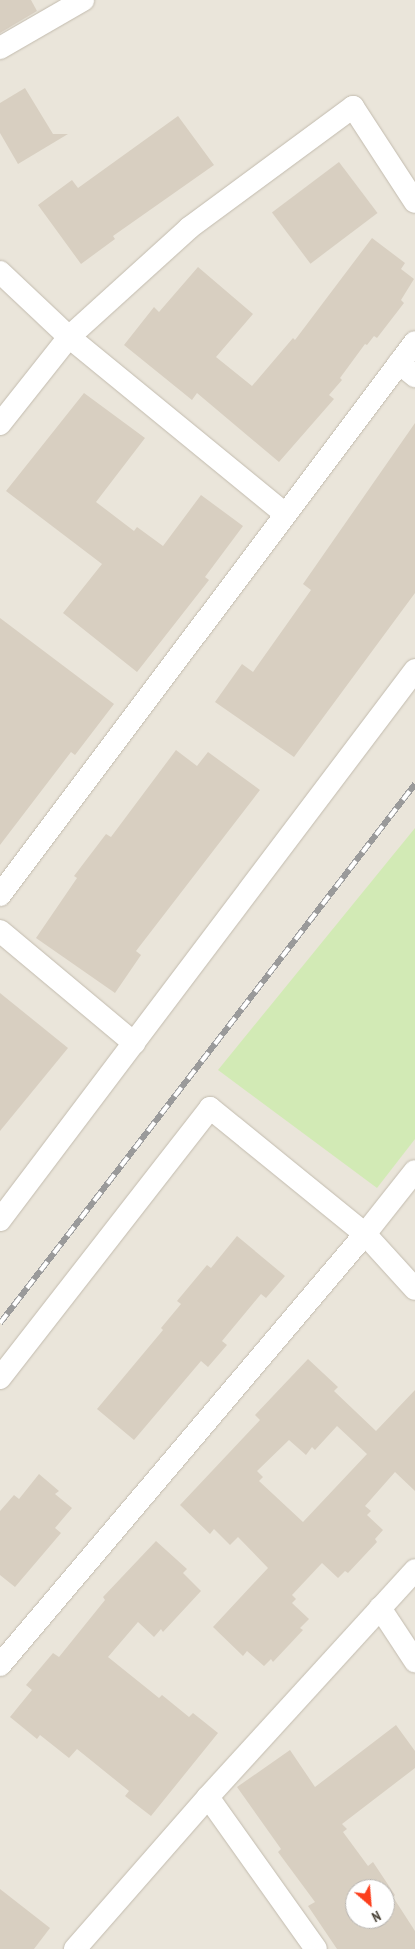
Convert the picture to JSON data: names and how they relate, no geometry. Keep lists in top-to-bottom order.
{
  "north": "bottom right"
}
